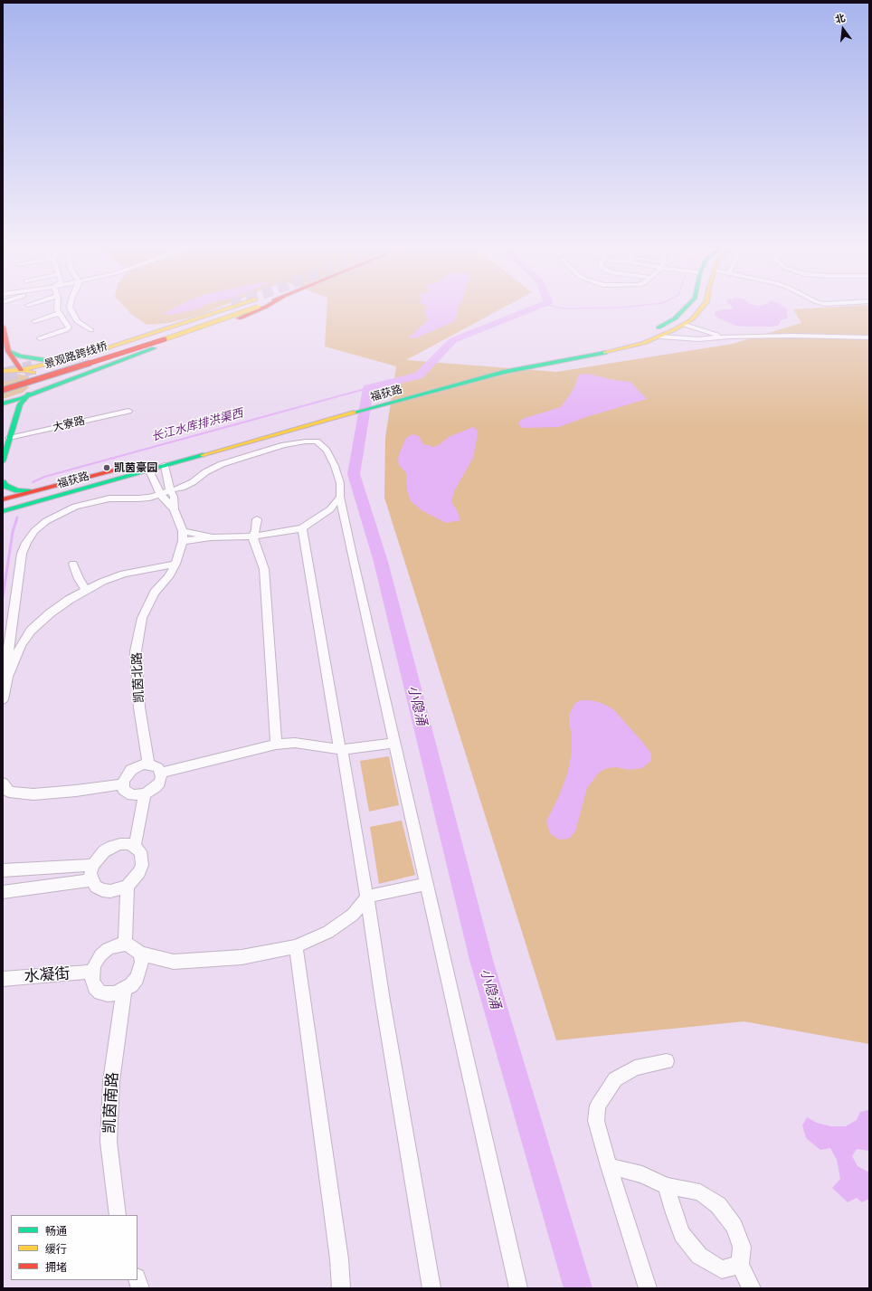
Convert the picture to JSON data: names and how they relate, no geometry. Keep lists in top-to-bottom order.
{
  "streets": {
    "main road": ["景观路跨线桥", "福获路"],
    "street": [
      "大寮路",
      "凯茵北路",
      "水凝街",
      "凯茵南路"
    ]
  },
  "crossings": [
    ["水凝街", "凯茵南路"]
  ],
  "water": ["长江水库排洪渠西", "小隐涌"],
  "places": ["凯茵豪园"],
  "legend": ["畅通", "缓行", "拥堵"],
  "north": "top"
}
